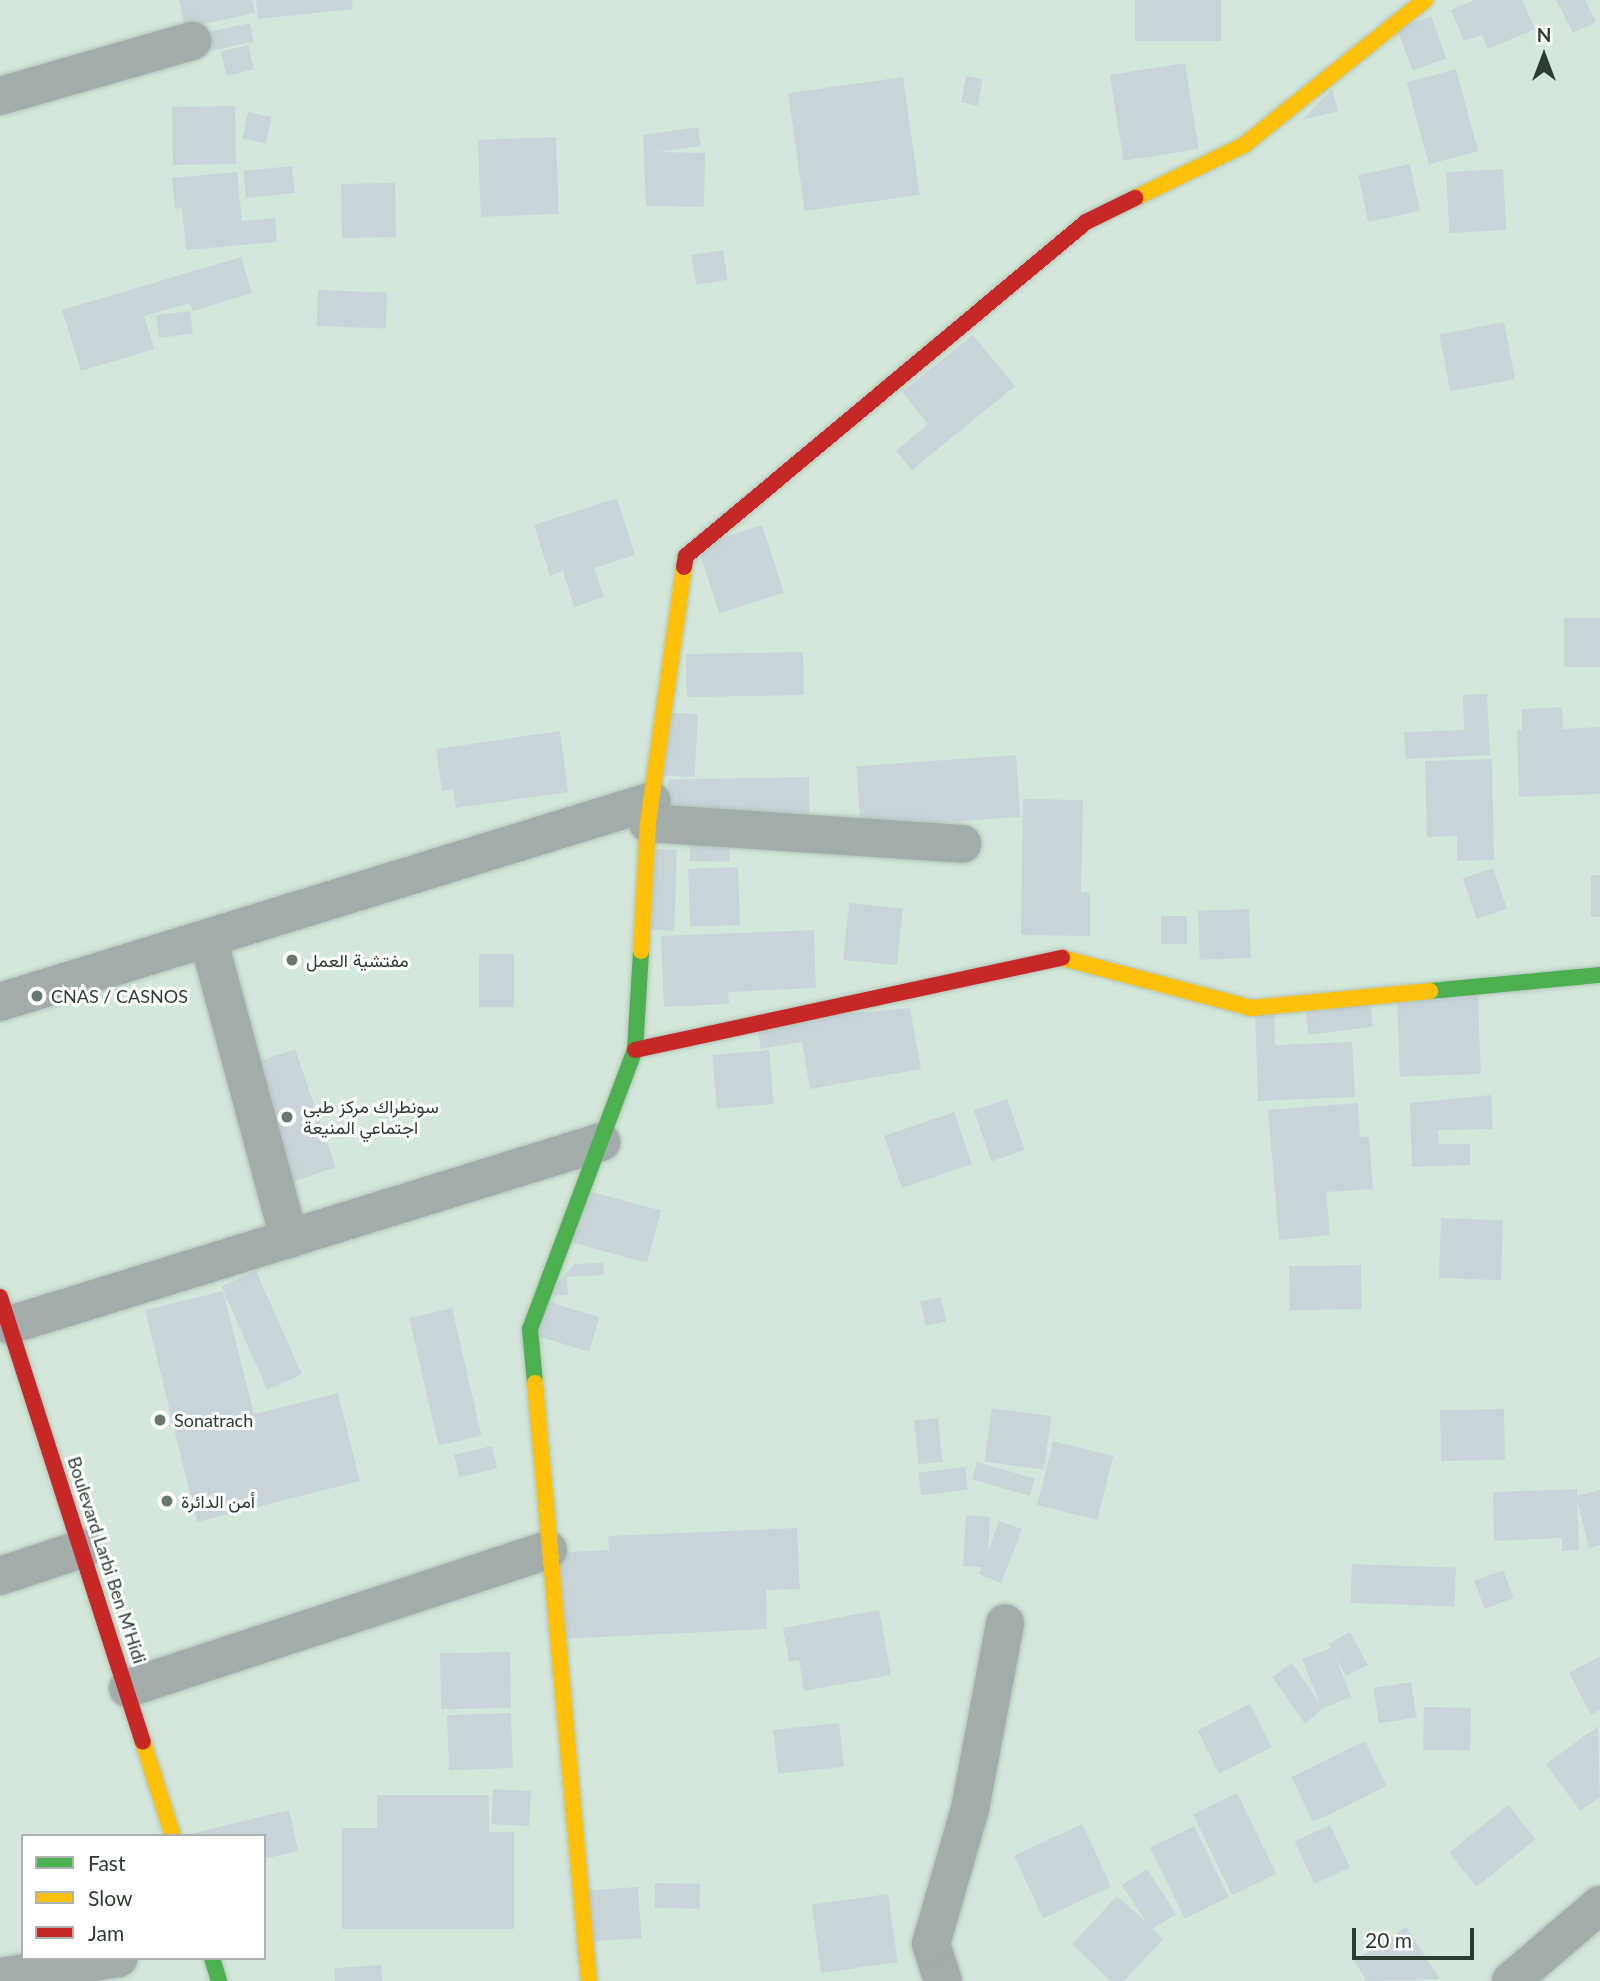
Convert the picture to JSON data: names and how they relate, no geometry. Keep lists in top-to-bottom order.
{
  "streets": {
    "street": ["Boulevard Larbi Ben M'Hidi"]
  },
  "places": [
    "مفتشية العمل",
    "CNAS / CASNOS",
    "سونطراك مركز طبي اجتماعي المنيعة",
    "Sonatrach",
    "أمن الدائرة"
  ],
  "legend": ["Fast", "Slow", "Jam"],
  "scale_bar": "20 m",
  "north": "top"
}
